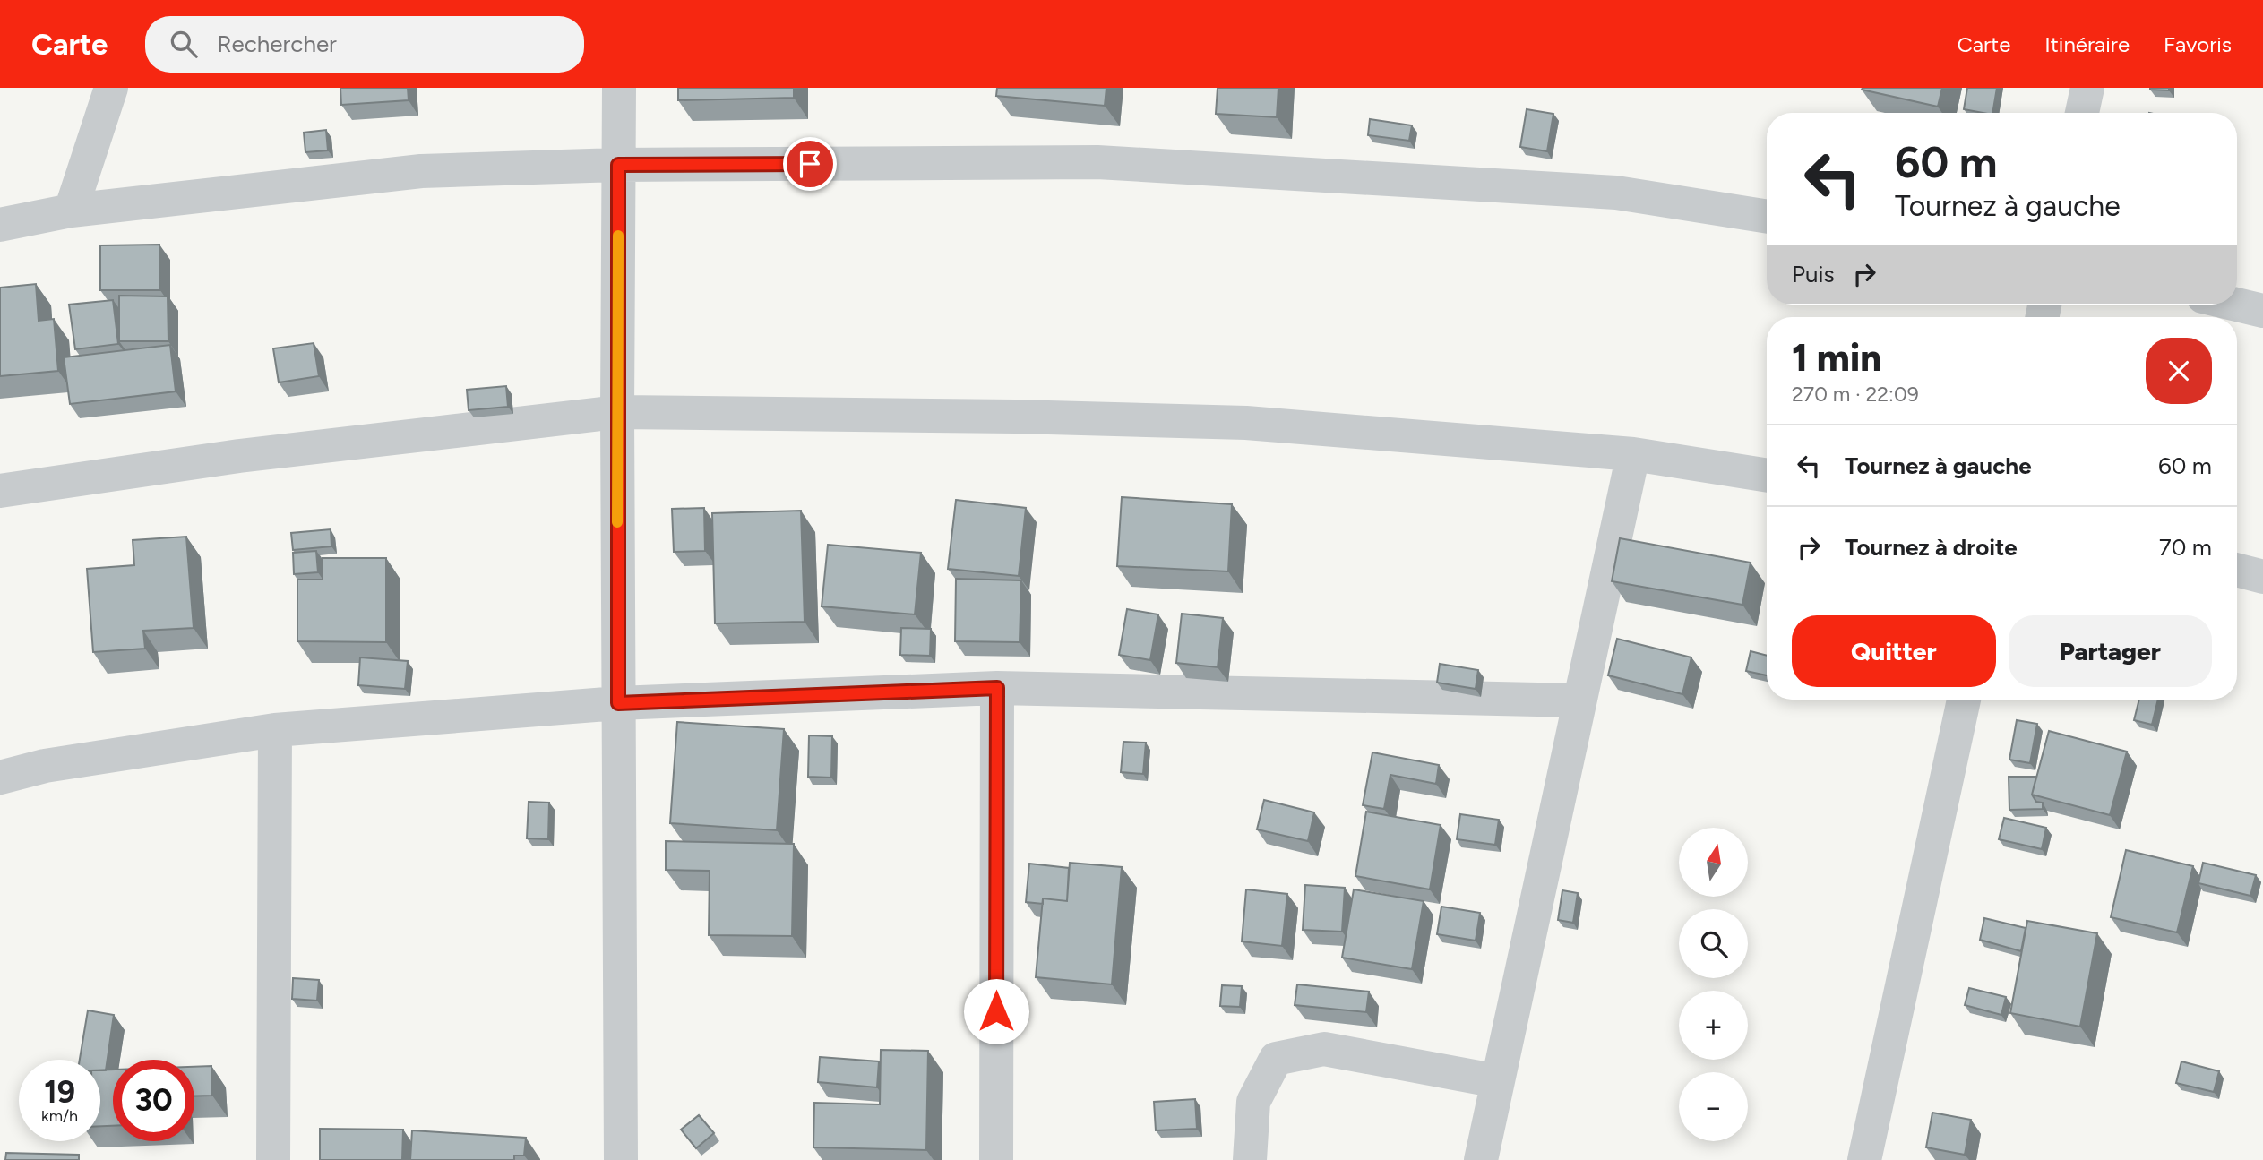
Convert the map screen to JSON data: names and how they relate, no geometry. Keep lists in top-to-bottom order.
{
  "north": "top",
  "page": {
    "header": "Carte",
    "search": "Rechercher",
    "nav": ["Carte", "Itinéraire", "Favoris"],
    "turn": ["60 m", "Tournez à gauche"],
    "then": "Puis",
    "heading": ["1 min", "270 m · 22:09"],
    "list": [
      {
        "name": "Tournez à gauche",
        "value": "60 m"
      },
      {
        "name": "Tournez à droite",
        "value": "70 m"
      }
    ],
    "buttons": ["Quitter", "Partager"],
    "map_buttons": ["+", "−"],
    "speed": "19 km/h",
    "limit": "30"
  }
}
